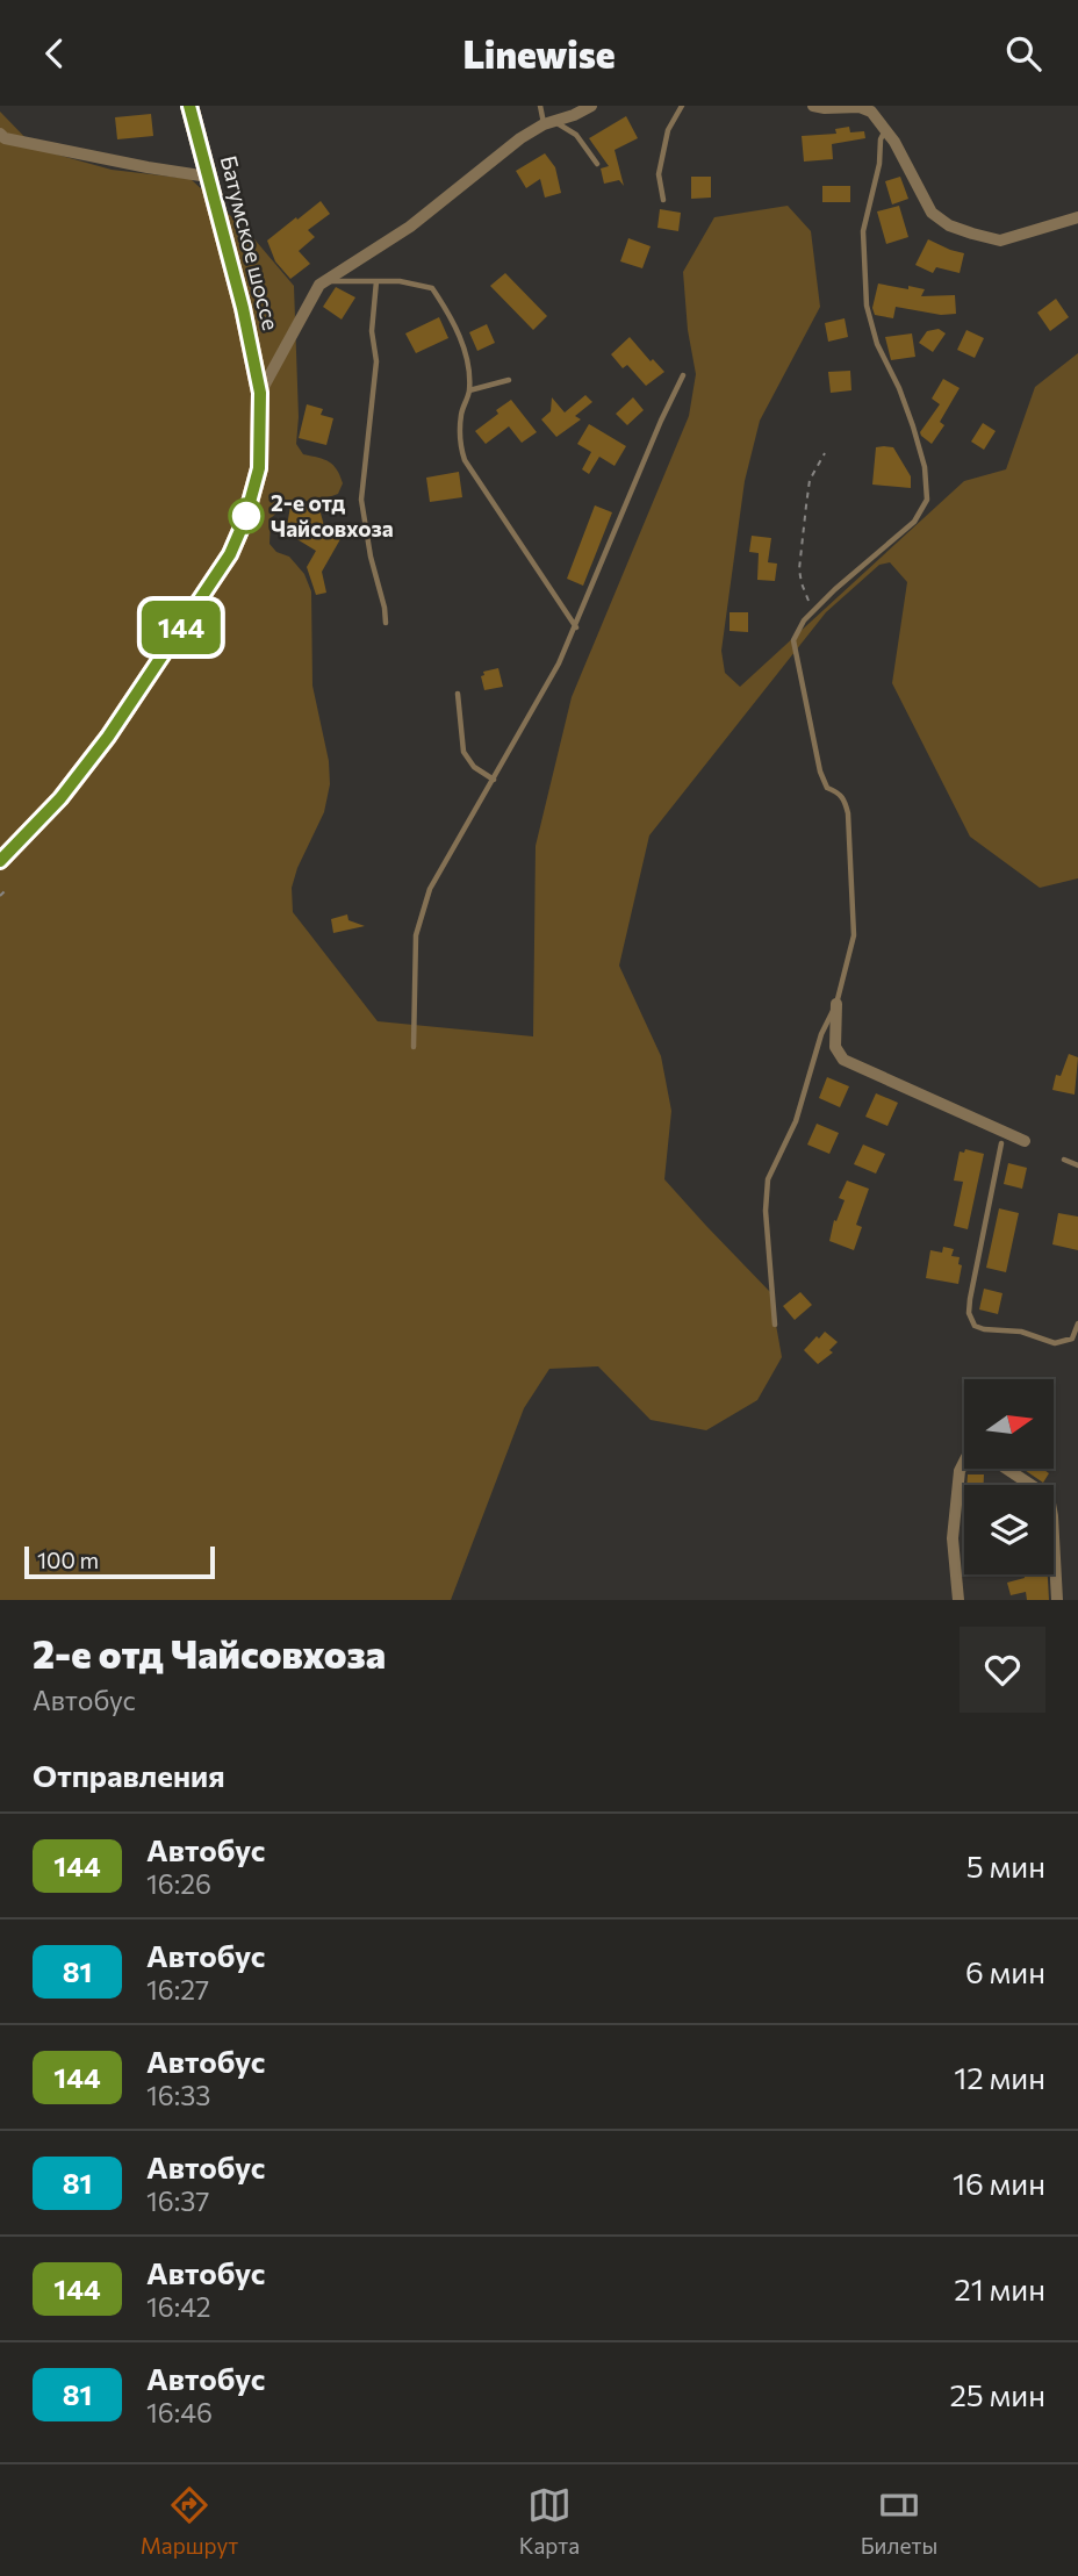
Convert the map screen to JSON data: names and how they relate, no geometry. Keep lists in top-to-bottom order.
{
  "streets": {
    "highway": ["Батумское шоссе"]
  },
  "places": ["2-е отд Чайсовхоза"],
  "lines": ["bus line 144"],
  "scale_bar": "100 m",
  "north": "right",
  "page": {
    "header": "Linewise",
    "on_map": "144",
    "scale": "100 m",
    "heading": [
      ["2-е отд Чайсовхоза", "Автобус"],
      "Отправления"
    ],
    "list": [
      {
        "mark": "144",
        "name": "Автобус",
        "note": "16:26",
        "value": "5 мин"
      },
      {
        "mark": "81",
        "name": "Автобус",
        "note": "16:27",
        "value": "6 мин"
      },
      {
        "mark": "144",
        "name": "Автобус",
        "note": "16:33",
        "value": "12 мин"
      },
      {
        "mark": "81",
        "name": "Автобус",
        "note": "16:37",
        "value": "16 мин"
      },
      {
        "mark": "144",
        "name": "Автобус",
        "note": "16:42",
        "value": "21 мин"
      },
      {
        "mark": "81",
        "name": "Автобус",
        "note": "16:46",
        "value": "25 мин"
      }
    ],
    "tabs": ["Маршрут", "Карта", "Билеты"]
  }
}
